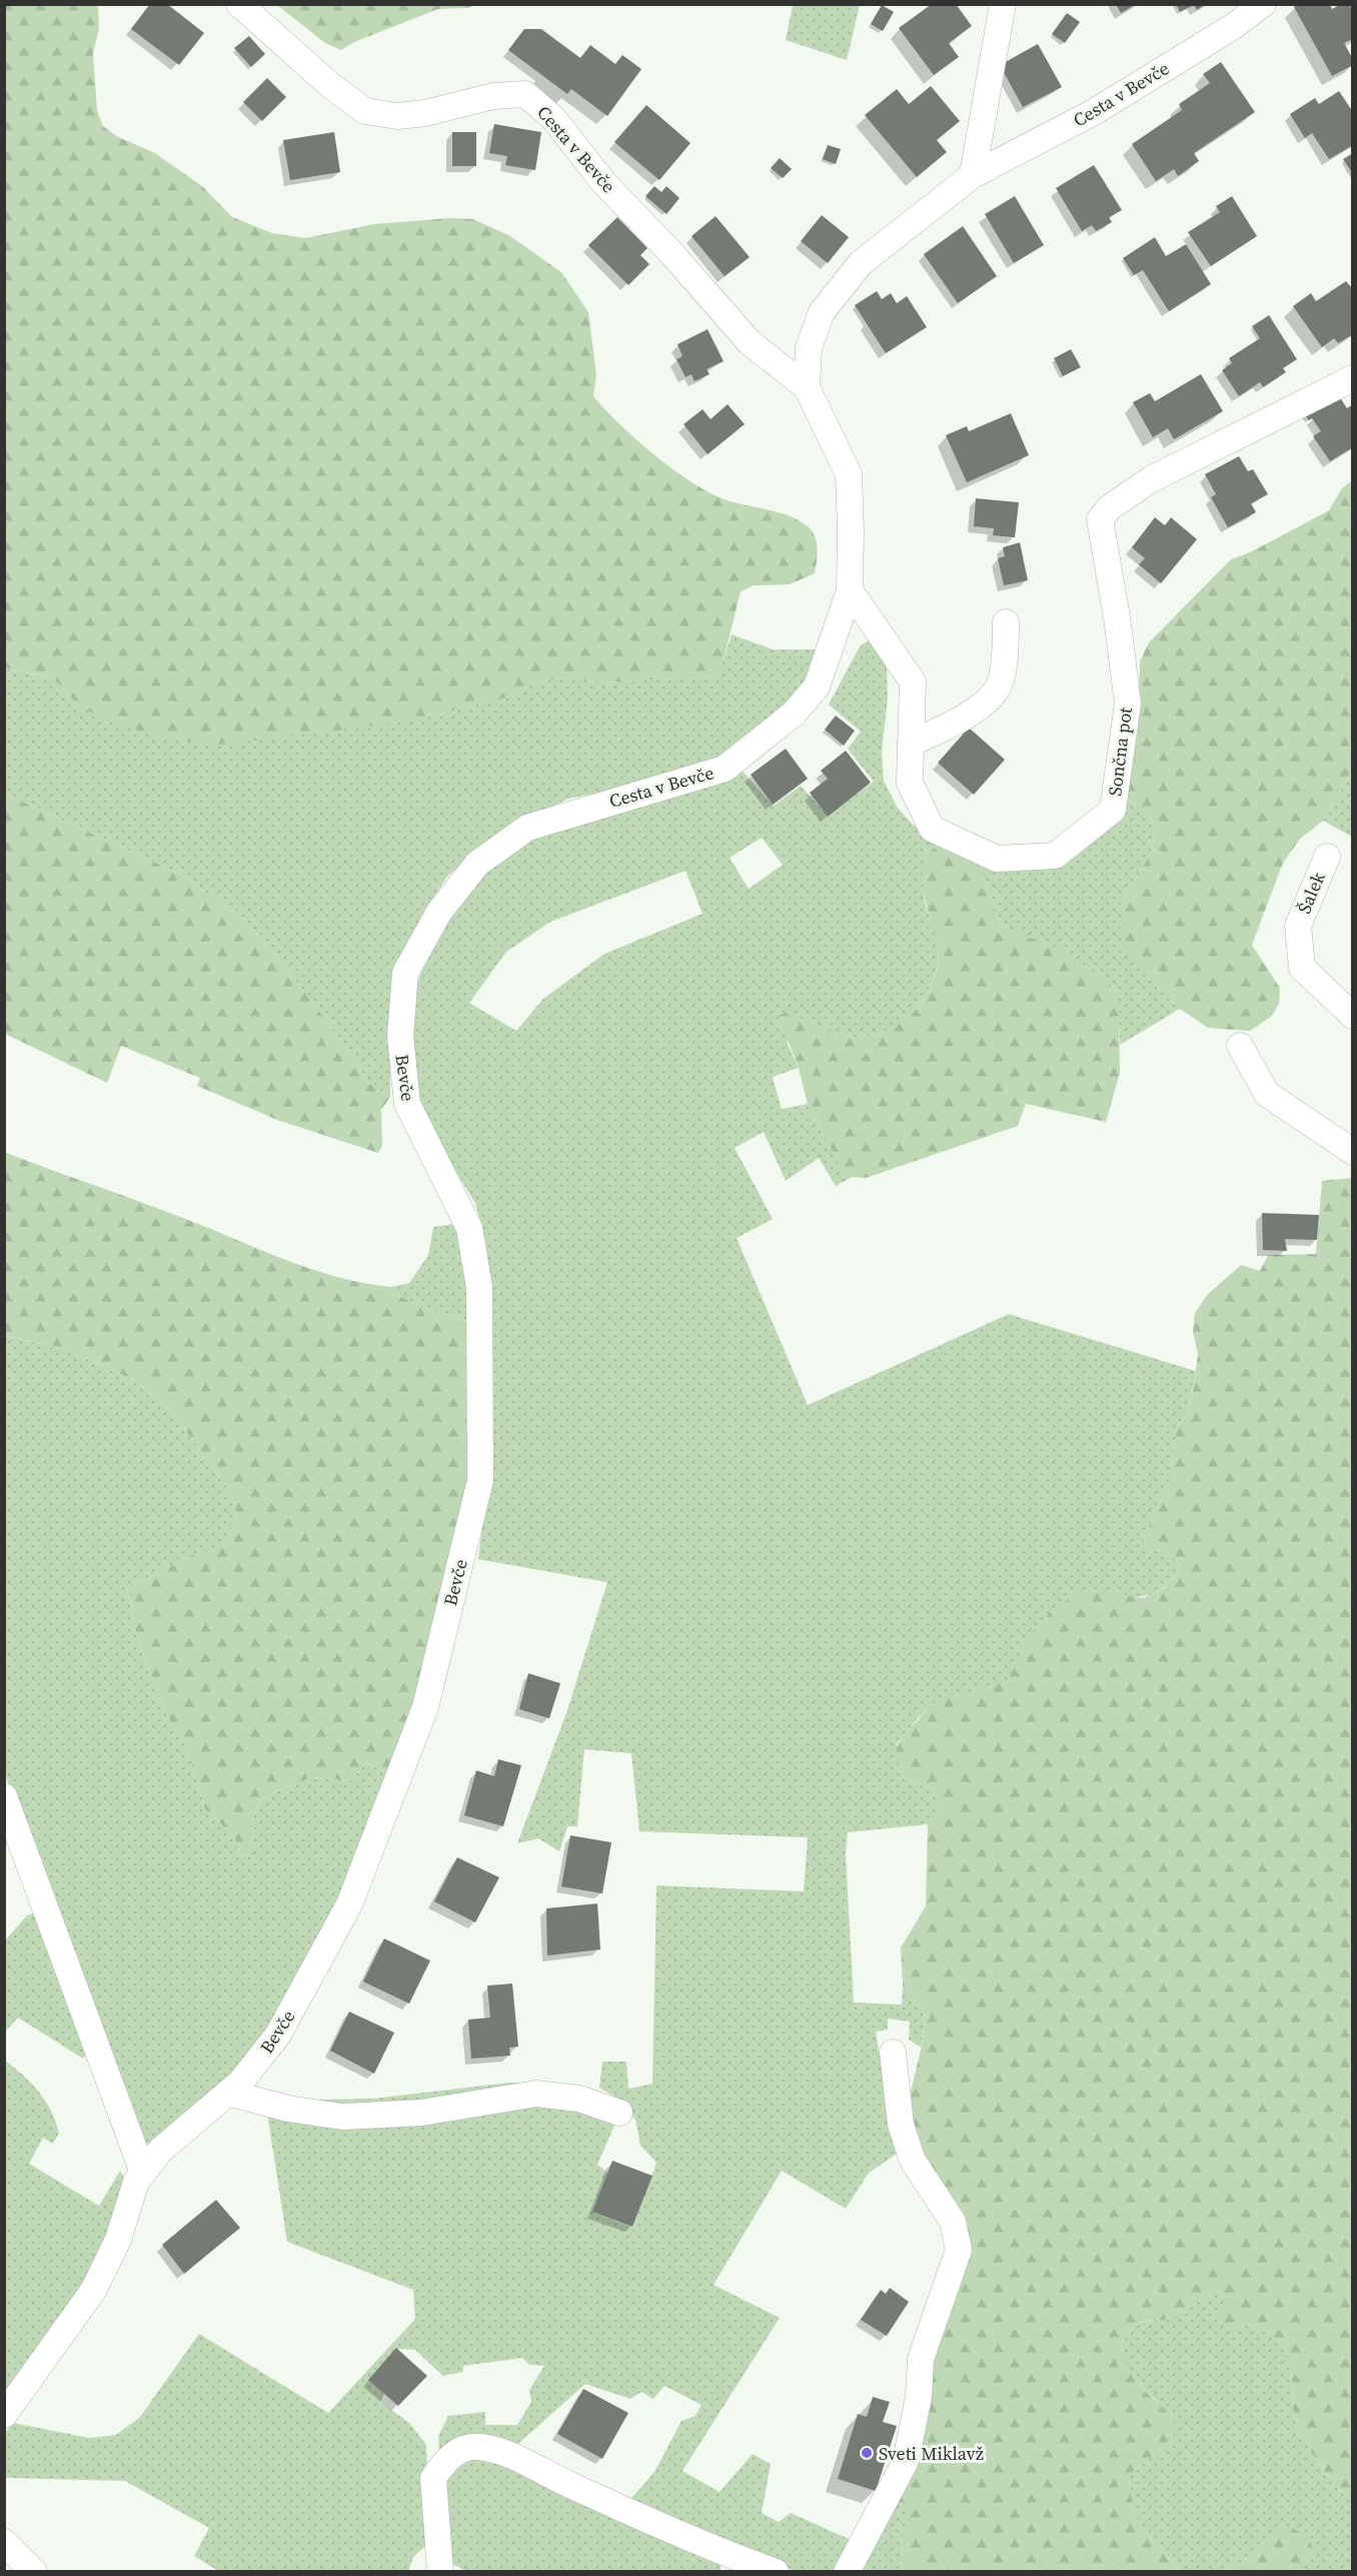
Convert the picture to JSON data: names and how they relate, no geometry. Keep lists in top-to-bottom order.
{
  "streets": {
    "street": [
      "Cesta v Bevče",
      "Sončna pot",
      "Šalek",
      "Bevče"
    ]
  },
  "crossings": [
    ["Cesta v Bevče", "Sončna pot"],
    ["Cesta v Bevče", "Bevče"]
  ],
  "places": ["Sveti Miklavž"]
}
